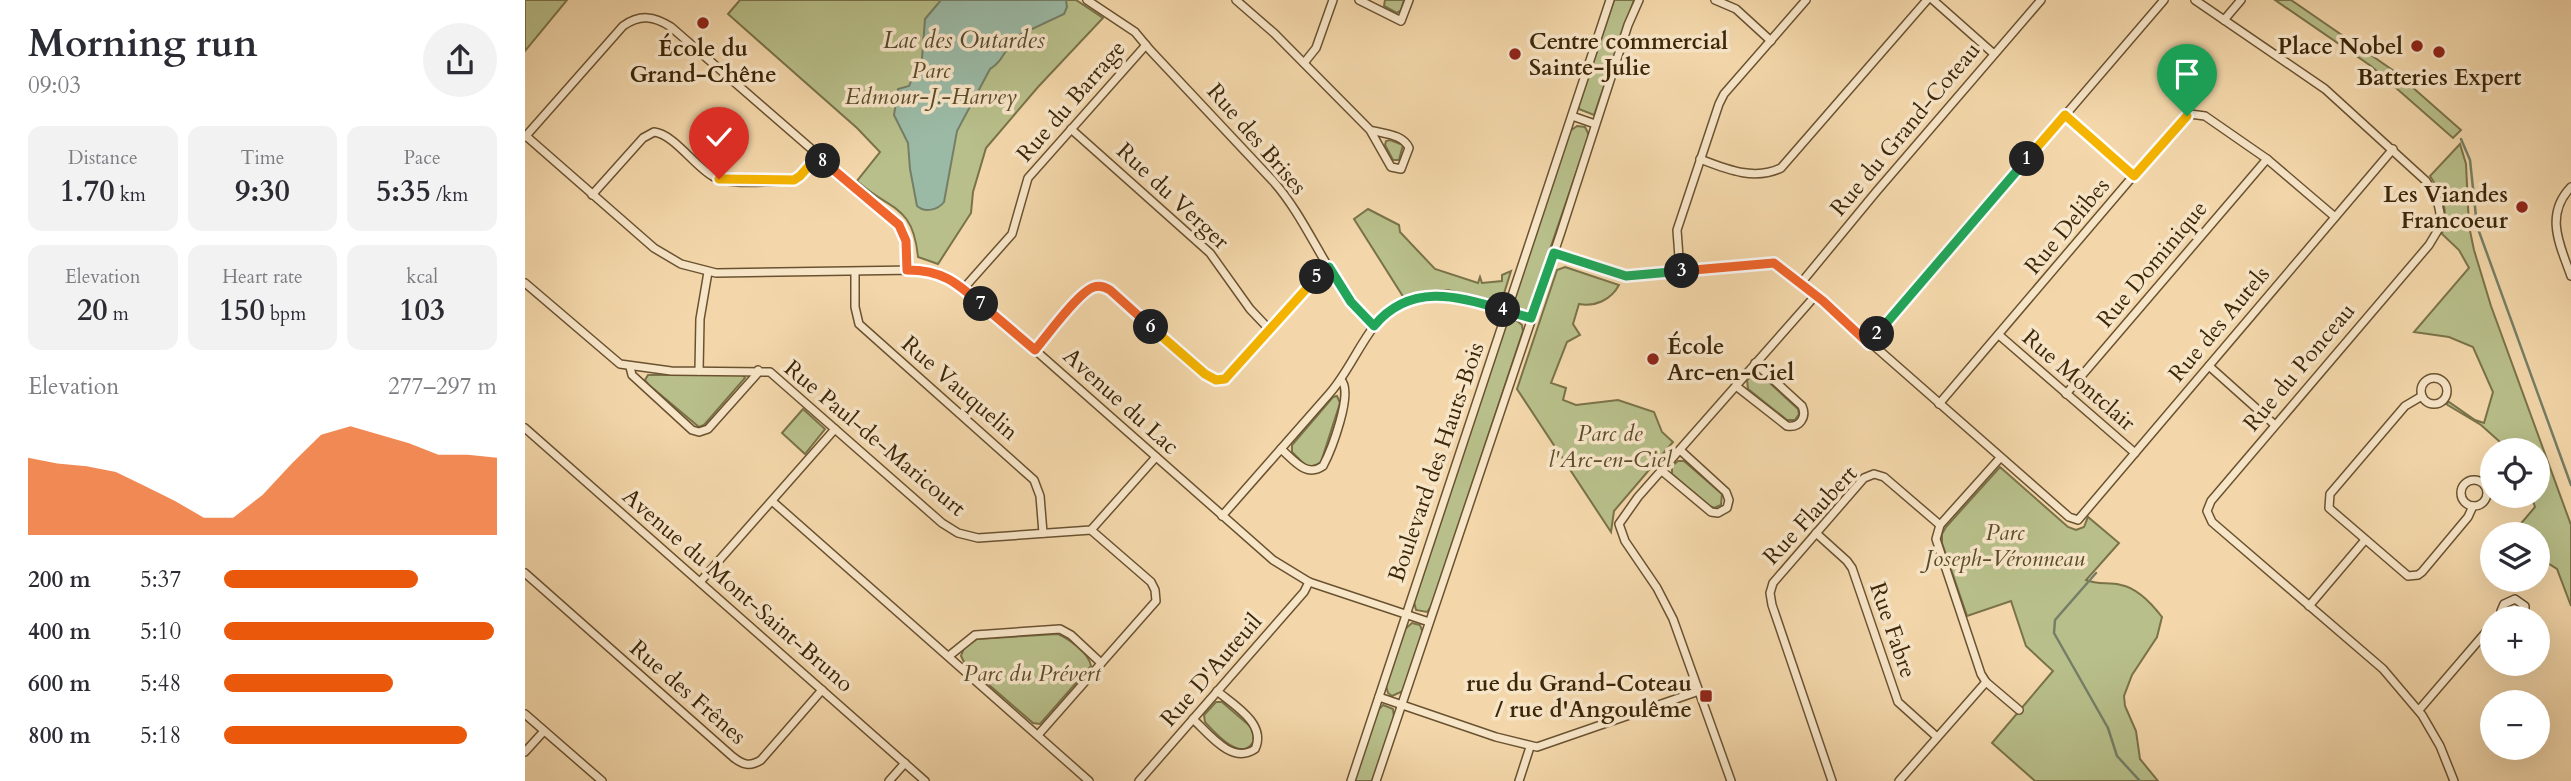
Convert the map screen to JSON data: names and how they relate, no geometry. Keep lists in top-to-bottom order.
{
  "streets": {
    "street": [
      "Rue du Barrage",
      "Rue du Grand-Coteau",
      "Rue des Brises",
      "Rue du Verger",
      "Rue Delibes",
      "Rue Dominique",
      "Rue des Autels",
      "Rue du Ponceau",
      "Rue Montclair",
      "Rue Vauquelin",
      "Avenue du Lac",
      "Rue Paul-de-Maricourt",
      "Boulevard des Hauts-Bois",
      "Rue Flaubert",
      "Avenue du Mont-Saint-Bruno",
      "Rue Fabre",
      "Rue D'Auteuil",
      "Rue des Frênes"
    ]
  },
  "crossings": [
    ["Rue du Barrage", "Rue des Brises"],
    ["Rue du Barrage", "Rue du Verger"],
    ["Rue du Barrage", "Avenue du Lac"],
    ["Rue Delibes", "Rue Dominique"],
    ["Rue Delibes", "Rue des Autels"],
    ["Rue Delibes", "Rue Montclair"],
    ["Rue Dominique", "Rue Montclair"],
    ["Rue des Autels", "Rue du Ponceau"],
    ["Rue des Autels", "Rue Montclair"],
    ["Rue Vauquelin", "Avenue du Lac"],
    ["Rue Vauquelin", "Rue Paul-de-Maricourt"],
    ["Avenue du Lac", "Boulevard des Hauts-Bois"],
    ["Avenue du Lac", "Rue D'Auteuil"],
    ["Rue Flaubert", "Rue Fabre"],
    ["Avenue du Mont-Saint-Bruno", "Rue des Frênes"]
  ],
  "water": ["Lac des Outardes"],
  "parks": [
    "Parc Edmour-J.-Harvey",
    "Parc de l'Arc-en-Ciel",
    "Parc Joseph-Véronneau",
    "Parc du Prévert"
  ],
  "places": {
    "other": [
      "École du Grand-Chêne",
      "Place Nobel",
      "Batteries Expert",
      "Centre commercial Sainte-Julie",
      "Les Viandes Francoeur",
      "École Arc-en-Ciel"
    ],
    "transit": ["rue du Grand-Coteau / rue d'Angoulême"]
  },
  "page": {
    "heading": ["Morning run", "09:03"],
    "stats": [
      ["Distance", "1.70 km"],
      ["Time", "9:30"],
      ["Pace", "5:35 /km"],
      ["Elevation", "20 m"],
      ["Heart rate", "150 bpm"],
      ["kcal", "103"]
    ],
    "pins": [
      "1",
      "8",
      "3",
      "5",
      "7",
      "4",
      "6",
      "2"
    ],
    "chart": ["Elevation", "277–297 m"],
    "map_buttons": ["+", "−"],
    "list": [
      {
        "name": "200 m",
        "note": "5:37"
      },
      {
        "name": "400 m",
        "note": "5:10"
      },
      {
        "name": "600 m",
        "note": "5:48"
      },
      {
        "name": "800 m",
        "note": "5:18"
      }
    ]
  }
}
